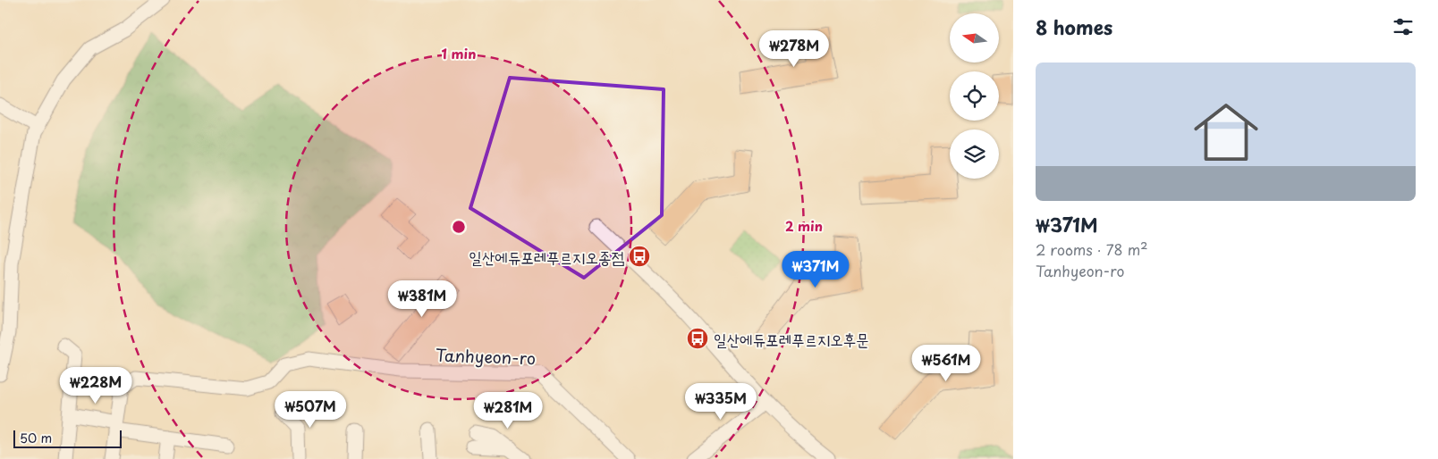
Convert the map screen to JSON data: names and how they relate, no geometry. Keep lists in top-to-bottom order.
{
  "streets": {
    "street": ["Tanhyeon-ro"]
  },
  "places": {
    "bus stop": ["일산에듀포레푸르지오종점", "일산에듀포레푸르지오후문"]
  },
  "scale_bar": "50 m",
  "north": "left",
  "page": {
    "heading": "8 homes",
    "price": [
      "₩278M",
      "₩371M",
      "₩381M",
      "₩561M",
      "₩228M",
      "₩335M",
      "₩507M",
      "₩281M"
    ],
    "list": [
      {
        "name": "₩371M",
        "note": "2 rooms · 78 m² · Tanhyeon-ro"
      }
    ],
    "scale": "50 m"
  },
  "rings": ["1 min", "2 min"]
}
